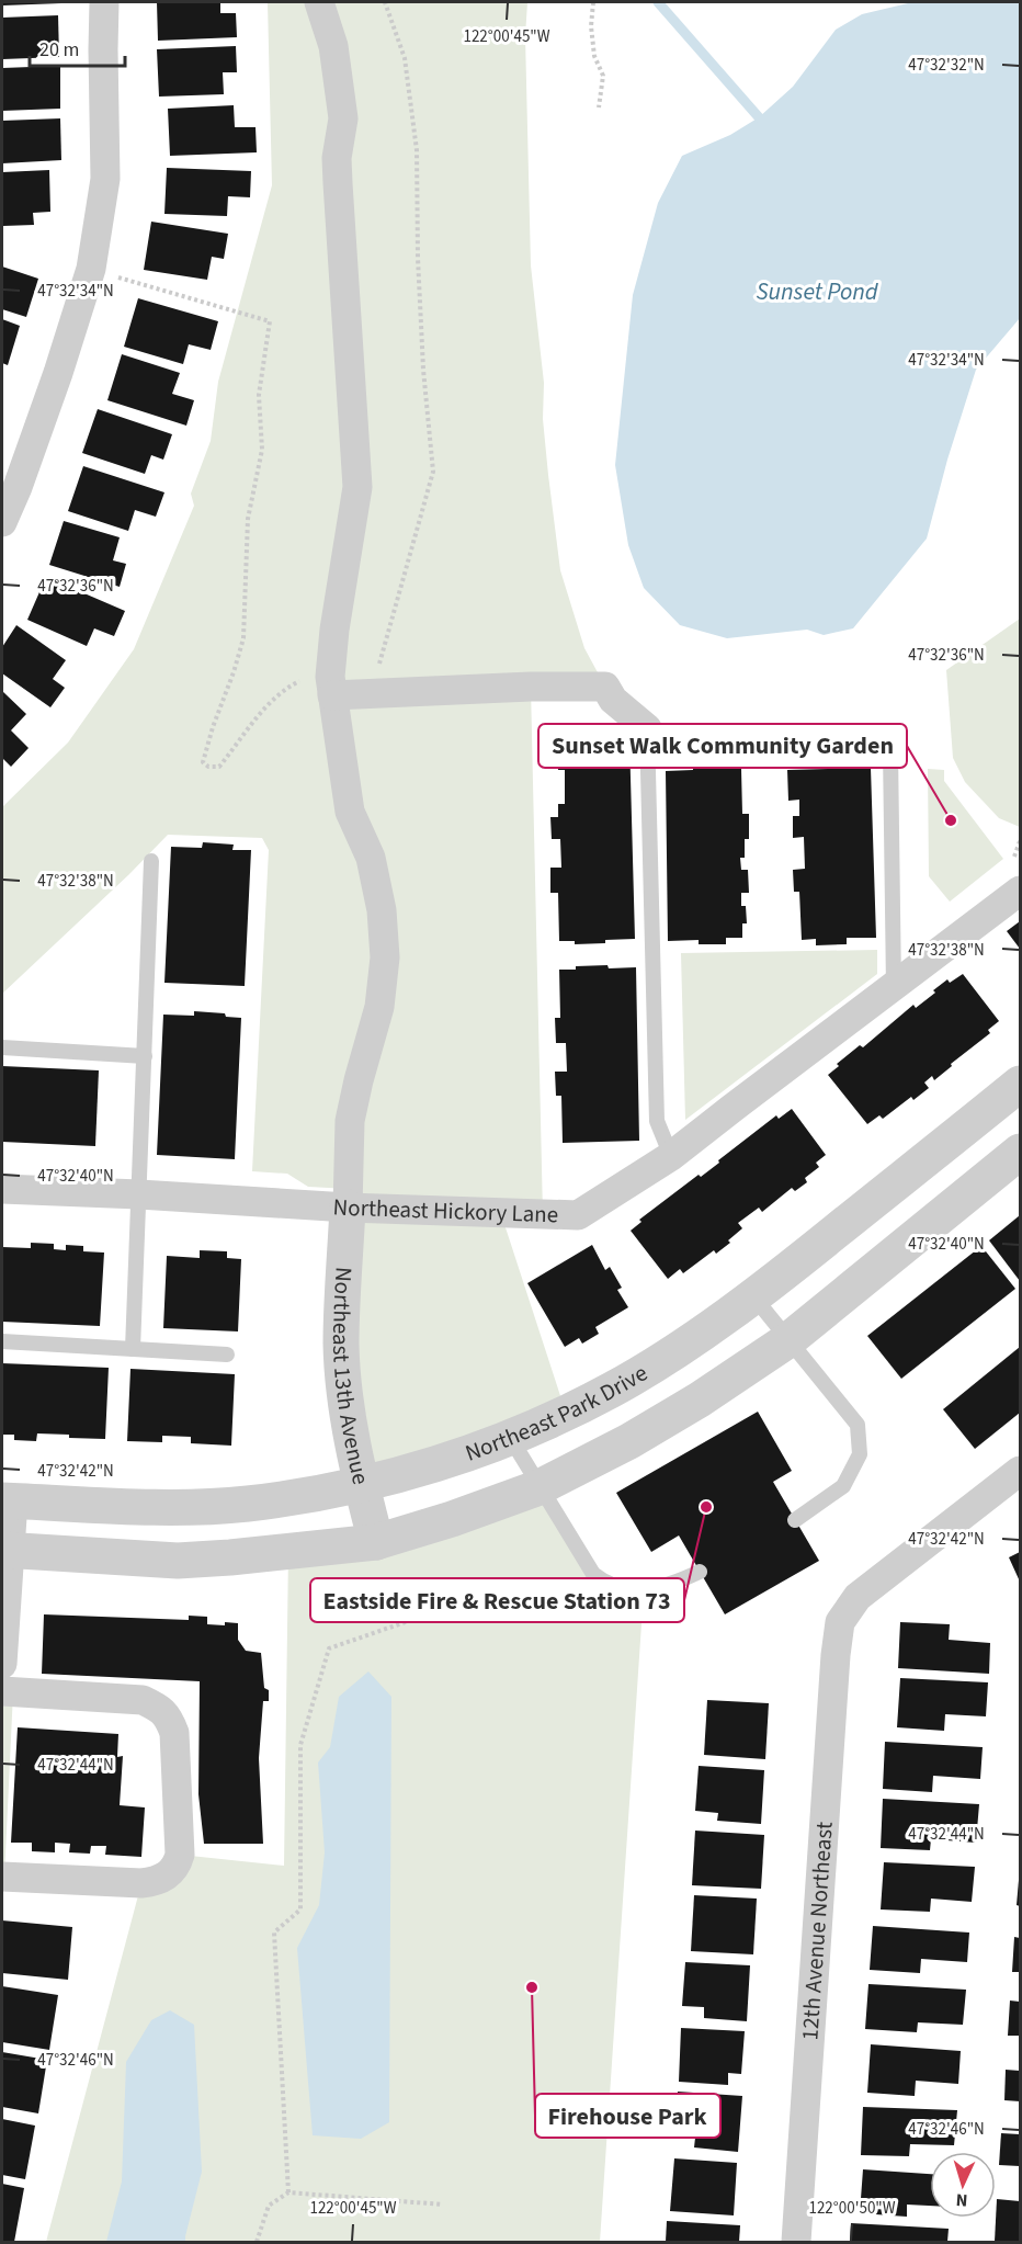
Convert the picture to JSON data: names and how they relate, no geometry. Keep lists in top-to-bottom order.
{
  "streets": {
    "street": [
      "Northeast Hickory Lane",
      "Northeast 13th Avenue",
      "Northeast Park Drive",
      "12th Avenue Northeast"
    ]
  },
  "crossings": [
    ["Northeast Hickory Lane", "Northeast 13th Avenue"],
    ["Northeast 13th Avenue", "Northeast Park Drive"]
  ],
  "water": ["Sunset Pond"],
  "places": ["Sunset Walk Community Garden", "Eastside Fire & Rescue Station 73", "Firehouse Park"],
  "scale_bar": "20 m",
  "north": "bottom",
  "coordinates": [
    "122°00'45\"W",
    "47°32'32\"N",
    "47°32'34\"N",
    "47°32'36\"N",
    "47°32'38\"N",
    "47°32'40\"N",
    "47°32'42\"N",
    "47°32'44\"N",
    "47°32'46\"N",
    "122°00'50\"W"
  ]
}
